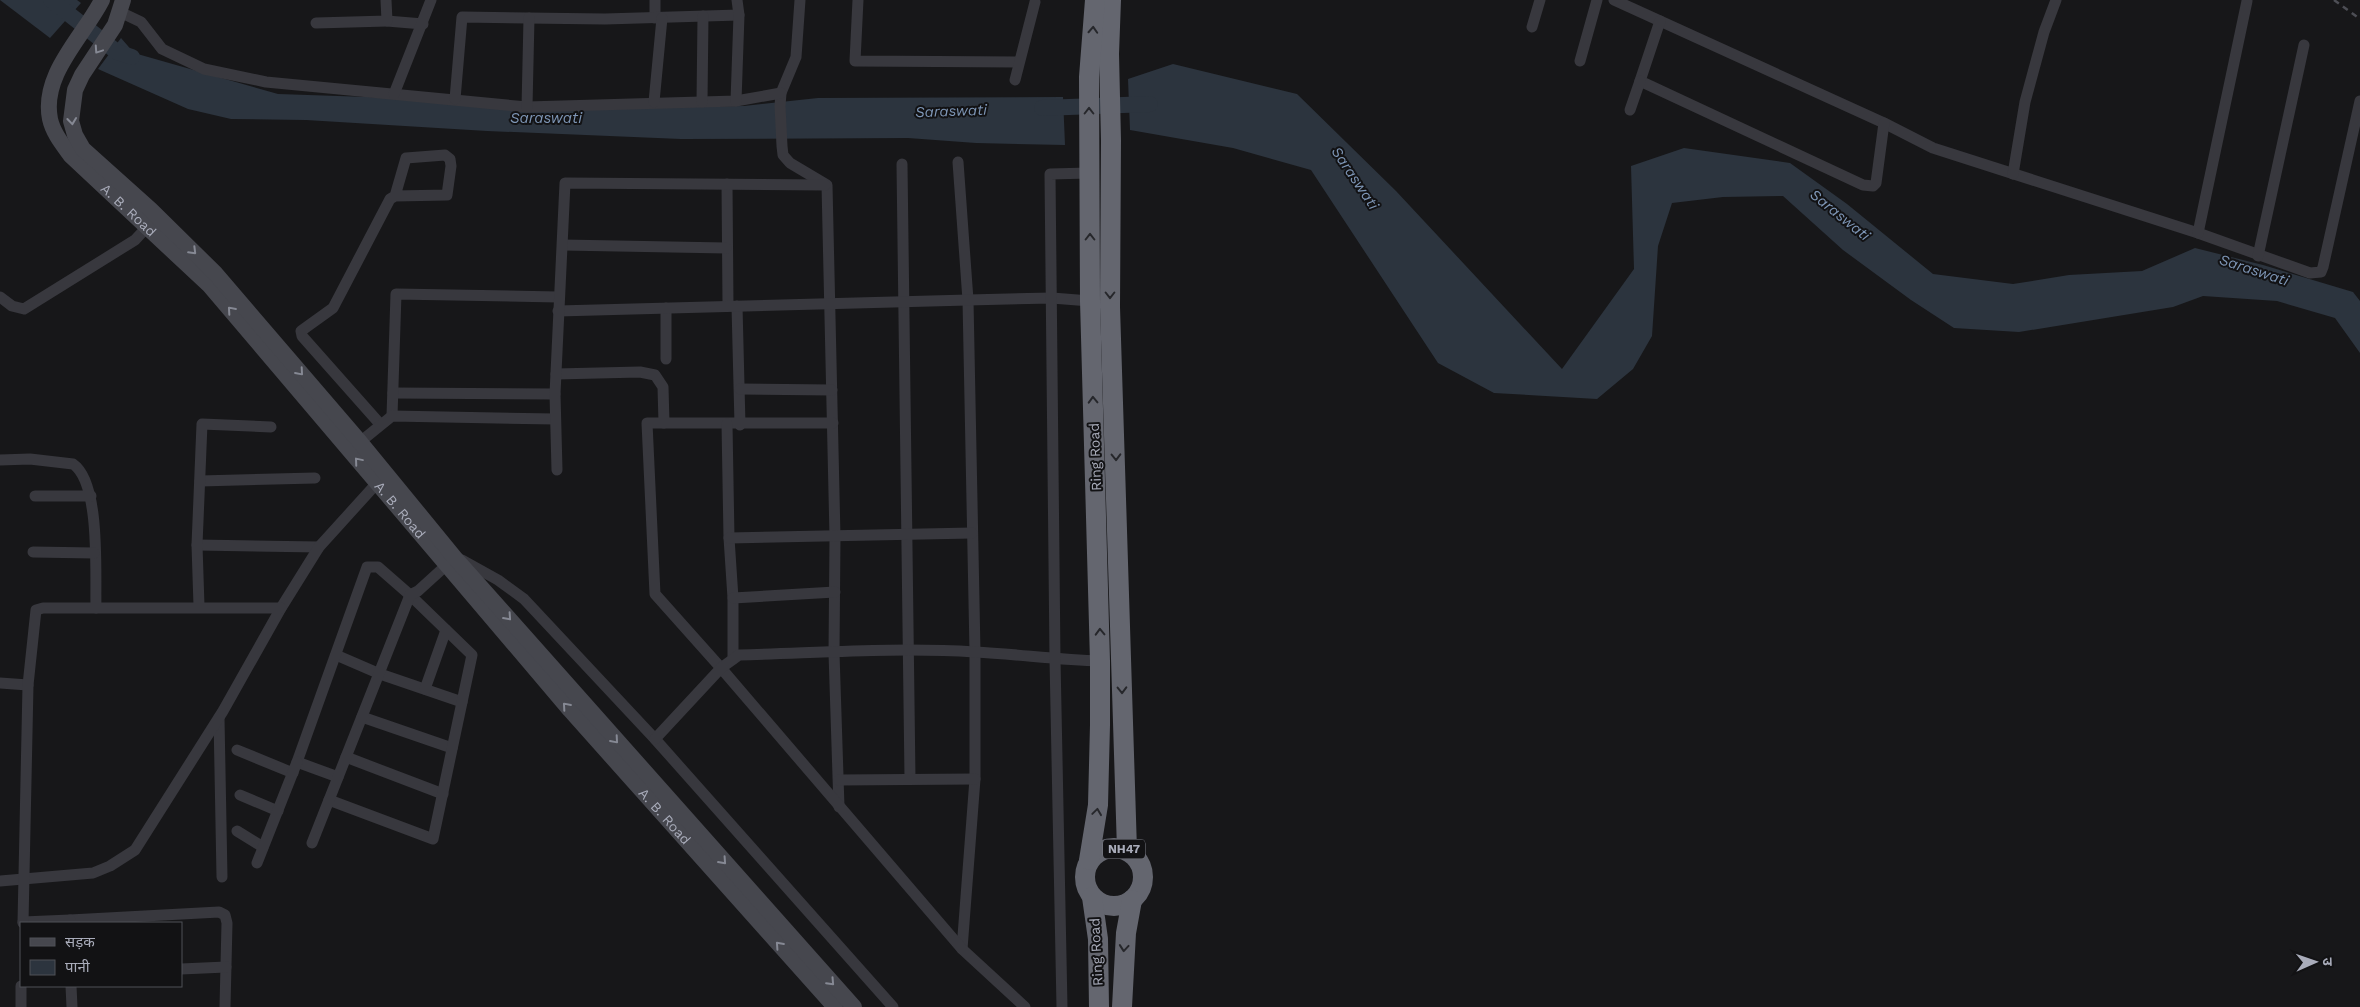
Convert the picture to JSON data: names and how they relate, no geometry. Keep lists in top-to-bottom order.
{
  "streets": {
    "highway": ["Ring Road", "NH47"],
    "main road": ["A. B. Road"]
  },
  "crossings": [
    ["Ring Road", "NH47"]
  ],
  "water": ["Saraswati"],
  "legend": ["सड़क", "पानी"],
  "north": "right"
}
